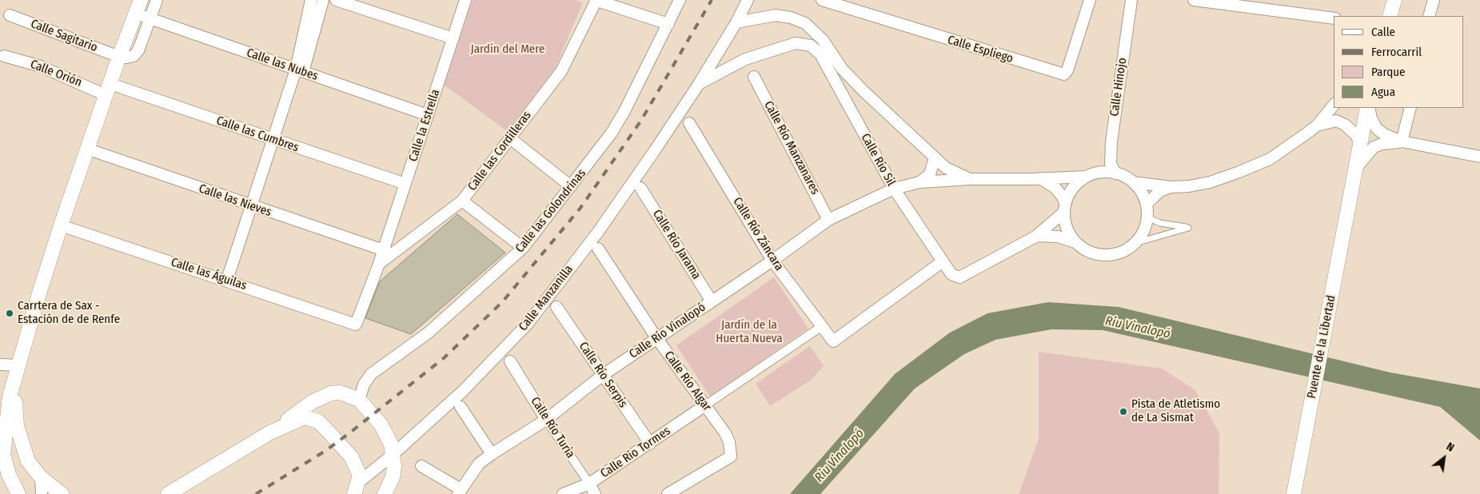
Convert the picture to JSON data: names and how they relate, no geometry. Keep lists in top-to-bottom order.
{
  "streets": {
    "street": [
      "Calle Sagitario",
      "Calle Espliego",
      "Calle las Nubes",
      "Calle Orión",
      "Calle Hinojo",
      "Calle la Estrella",
      "Calle las Cumbres",
      "Calle Río Manzanares",
      "Calle las Cordilleras",
      "Calle Río Sil",
      "Calle las Nieves",
      "Calle las Golondrinas",
      "Calle Río Záncara",
      "Calle Río Jarama",
      "Calle las Águilas",
      "Calle Manzanilla",
      "Calle Río Vinalopó",
      "Puente de la Libertad",
      "Calle Río Serpis",
      "Calle Río Algar",
      "Calle Río Turia",
      "Calle Río Tormes"
    ]
  },
  "crossings": [
    ["Calle las Nubes", "Calle la Estrella"],
    ["Calle Orión", "Calle las Cumbres"],
    ["Calle Hinojo", "Calle Río Vinalopó"],
    ["Calle la Estrella", "Calle las Cumbres"],
    ["Calle la Estrella", "Calle las Nieves"],
    ["Calle Río Manzanares", "Calle Río Vinalopó"],
    ["Calle las Cordilleras", "Calle las Águilas"],
    ["Calle Río Sil", "Calle Río Záncara"],
    ["Calle Río Sil", "Calle Manzanilla"],
    ["Calle Río Sil", "Calle Río Vinalopó"],
    ["Calle Río Záncara", "Calle Río Vinalopó"],
    ["Calle Río Jarama", "Calle Río Vinalopó"],
    ["Calle Río Vinalopó", "Calle Río Serpis"],
    ["Calle Río Vinalopó", "Calle Río Algar"],
    ["Calle Río Vinalopó", "Calle Río Turia"],
    ["Calle Río Serpis", "Calle Río Tormes"],
    ["Calle Río Algar", "Calle Río Tormes"],
    ["Calle Río Turia", "Calle Río Tormes"]
  ],
  "water": ["Riu Vinalopó"],
  "parks": ["Jardín del Mere", "Jardín de la Huerta Nueva"],
  "places": ["Carrtera de Sax - Estación de de Renfe", "Pista de Atletismo de La Sismat"],
  "legend": [
    "Calle",
    "Ferrocarril",
    "Parque",
    "Agua"
  ],
  "north": "top right"
}
